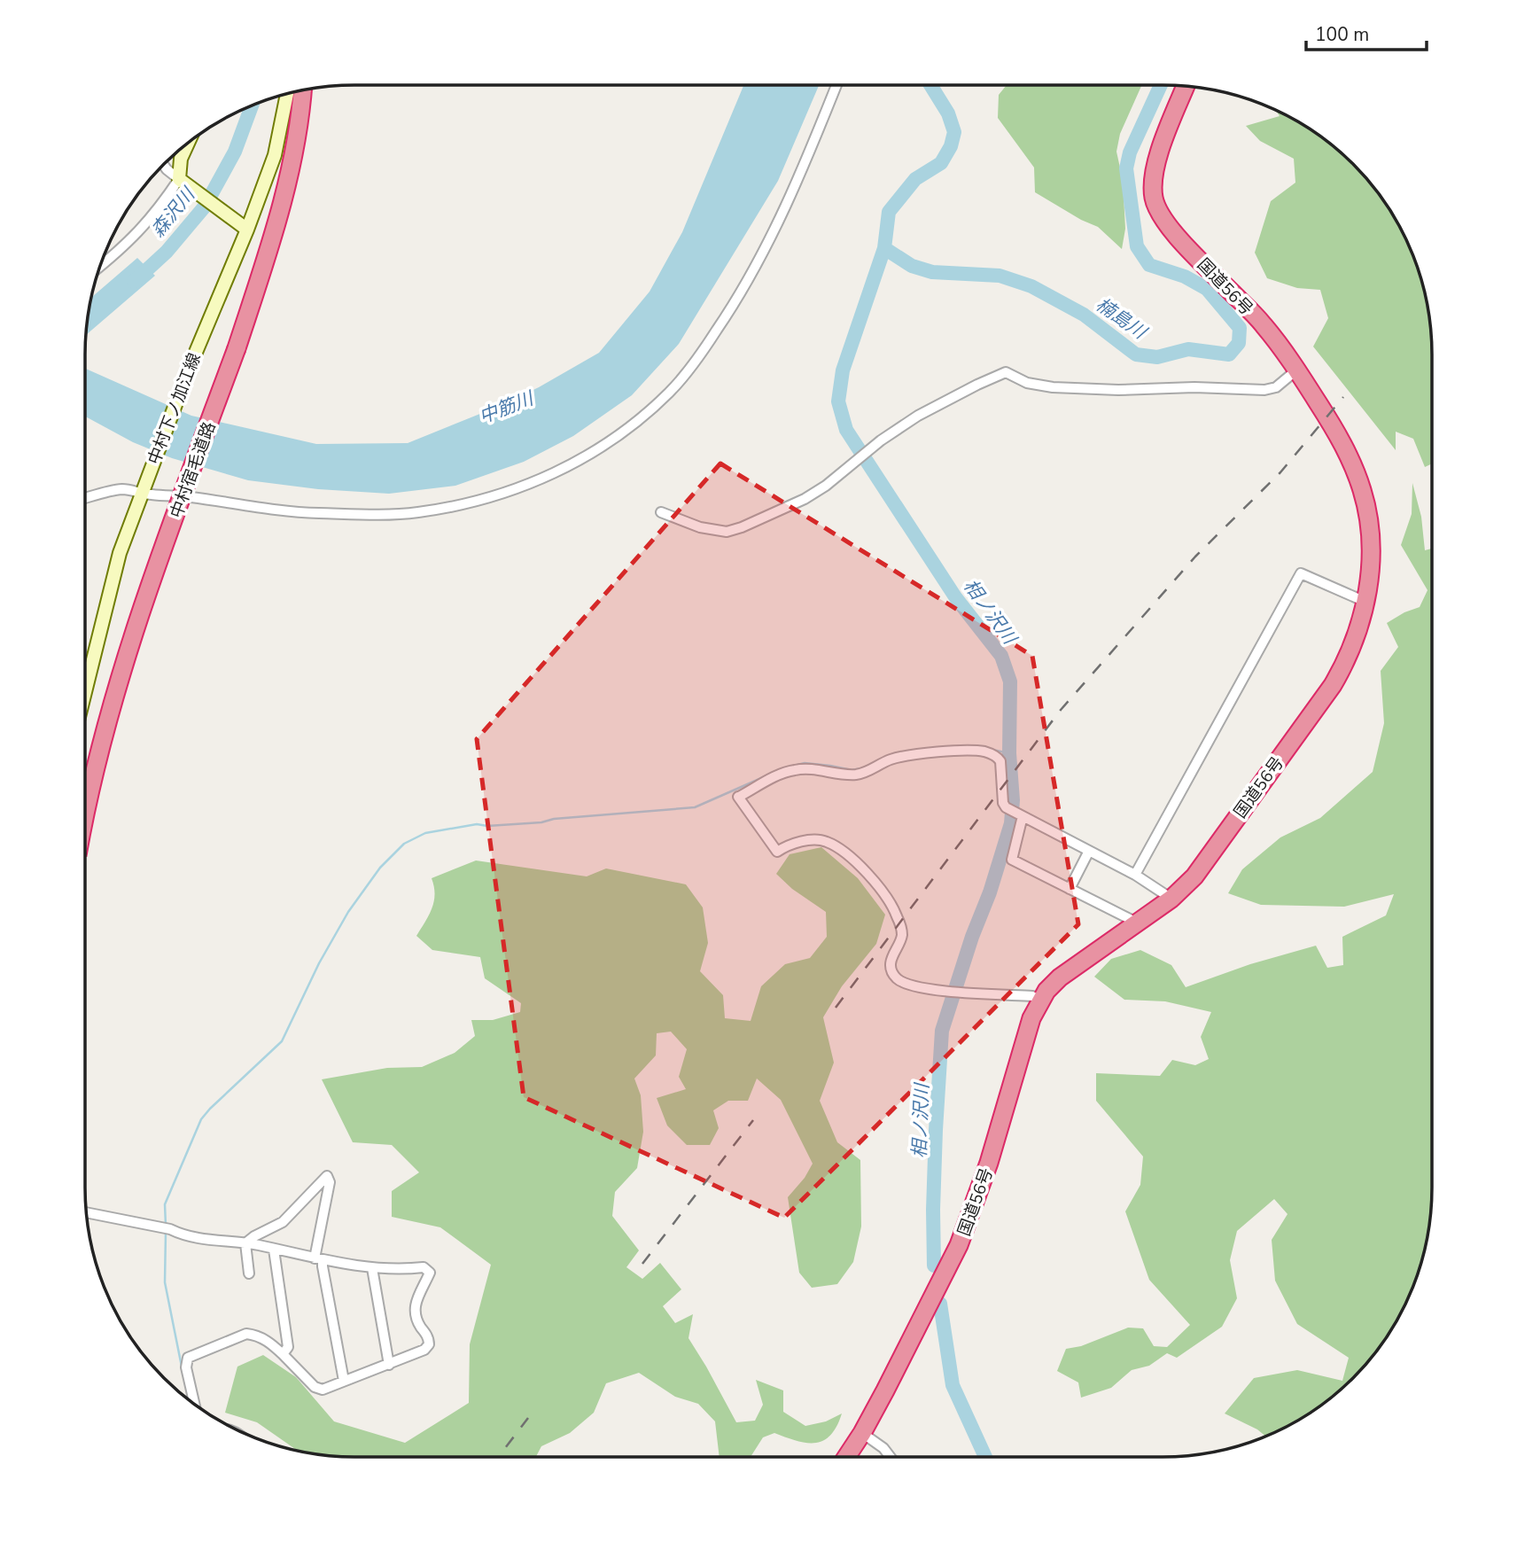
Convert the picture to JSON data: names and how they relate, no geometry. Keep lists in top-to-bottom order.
{
  "streets": {
    "highway": ["国道56号", "中村宿毛道路"],
    "main road": ["中村下ノ加江線"]
  },
  "water": [
    "森沢川",
    "楠島川",
    "中筋川",
    "相ノ沢川"
  ],
  "scale_bar": "100 m"
}
